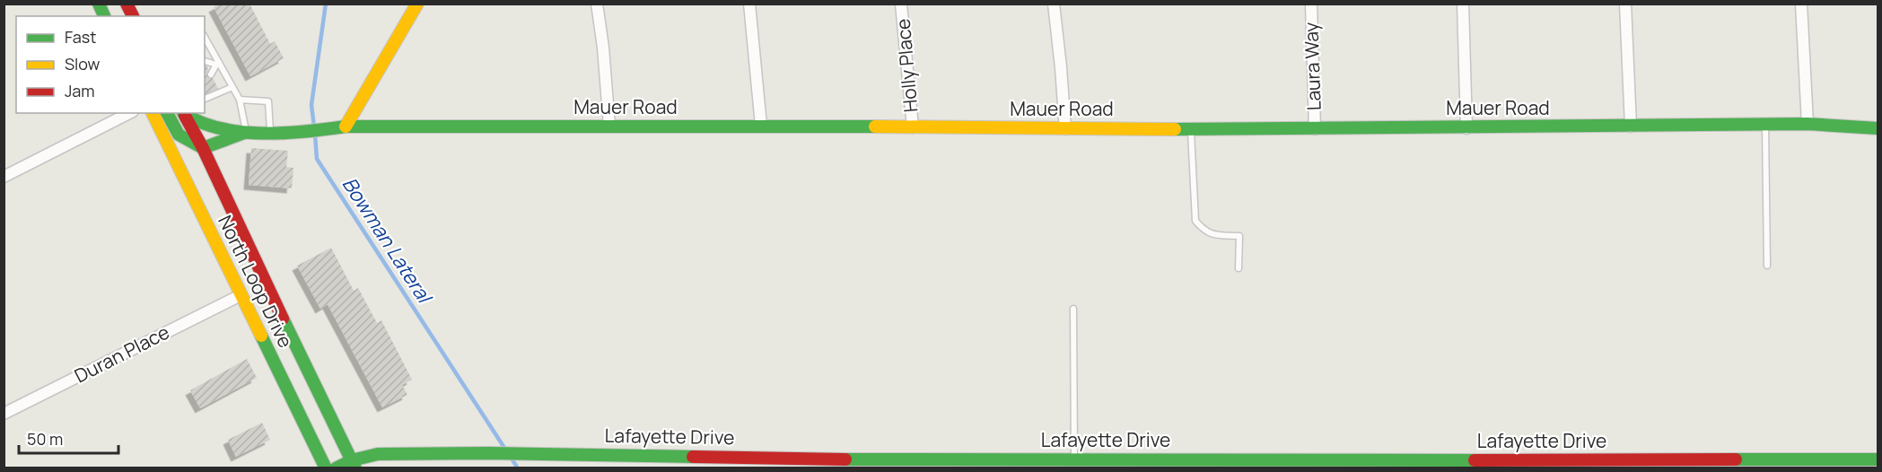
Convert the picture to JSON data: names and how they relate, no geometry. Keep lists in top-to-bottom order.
{
  "streets": {
    "street": [
      "Holly Place",
      "Laura Way",
      "Mauer Road",
      "North Loop Drive",
      "Duran Place",
      "Lafayette Drive"
    ]
  },
  "crossings": [
    ["Holly Place", "Mauer Road"],
    ["Laura Way", "Mauer Road"],
    ["Mauer Road", "North Loop Drive"],
    ["North Loop Drive", "Duran Place"],
    ["North Loop Drive", "Lafayette Drive"]
  ],
  "water": ["Bowman Lateral"],
  "legend": ["Fast", "Slow", "Jam"],
  "scale_bar": "50 m"
}
